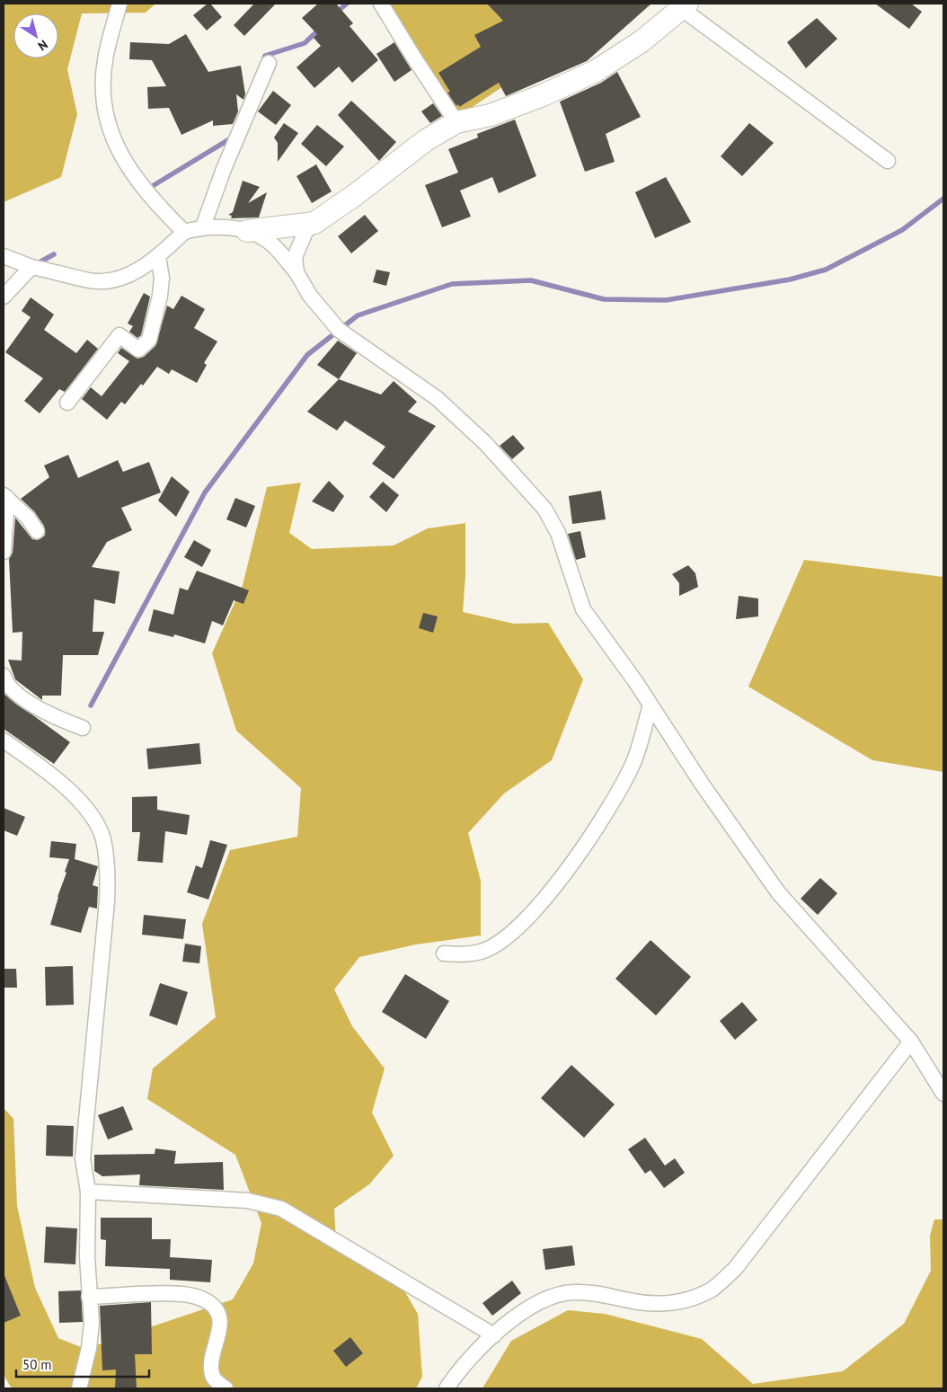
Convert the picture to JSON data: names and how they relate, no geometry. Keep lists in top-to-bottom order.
{
  "scale_bar": "50 m",
  "north": "bottom right"
}
